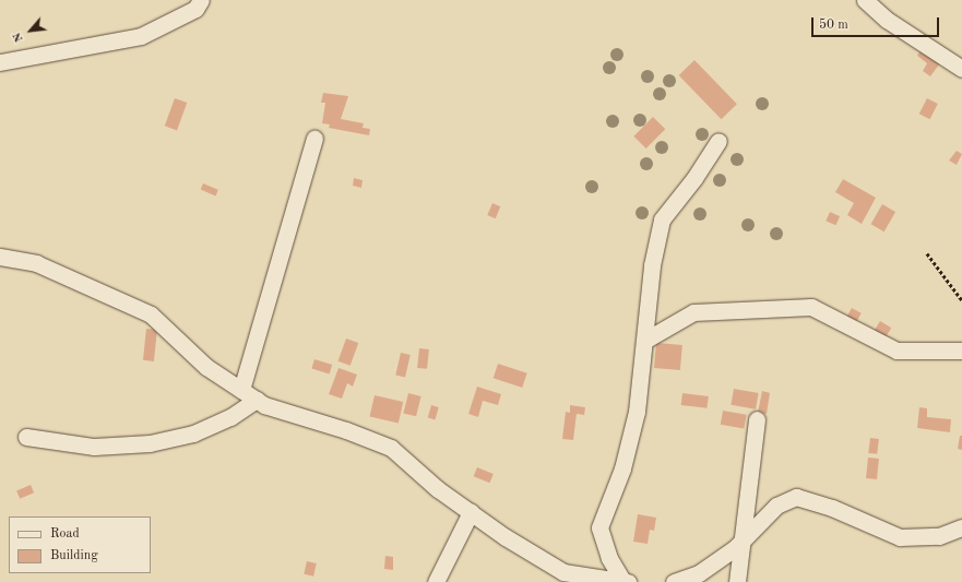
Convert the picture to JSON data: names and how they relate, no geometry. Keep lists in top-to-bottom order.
{
  "legend": ["Road", "Building"],
  "scale_bar": "50 m",
  "north": "bottom left"
}
